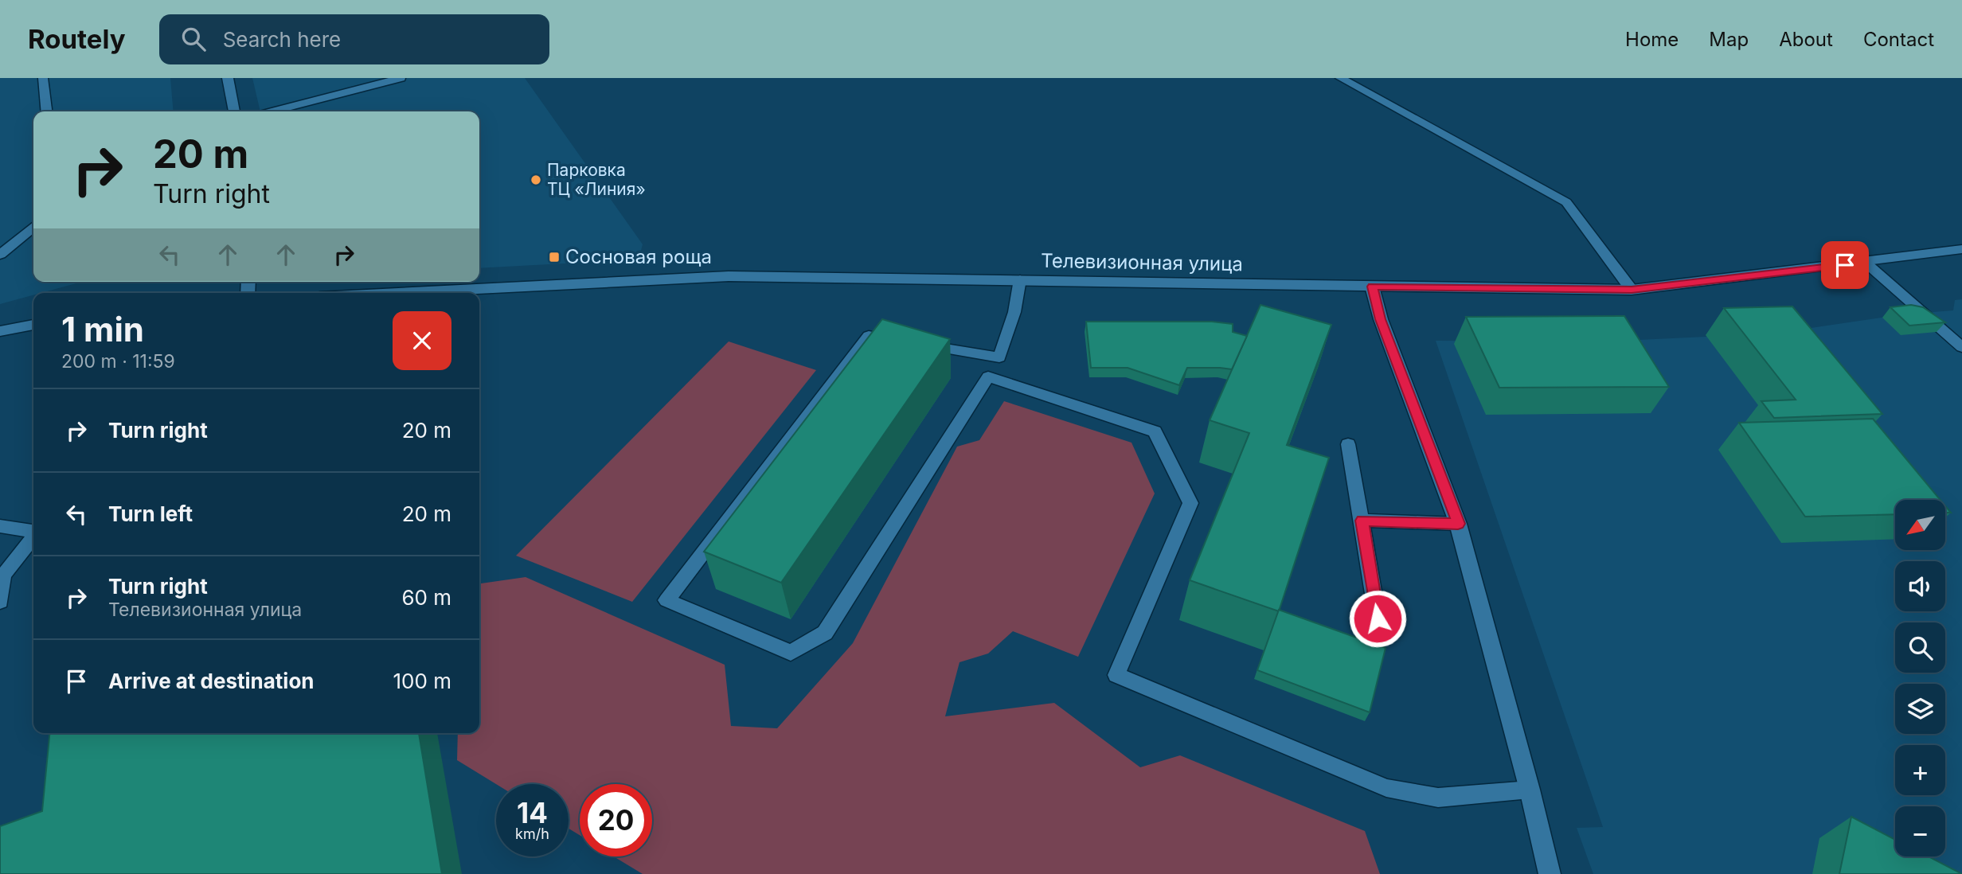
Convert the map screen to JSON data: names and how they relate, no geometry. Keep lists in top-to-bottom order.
{
  "streets": {
    "street": ["Телевизионная улица"]
  },
  "places": {
    "other": ["Парковка ТЦ «Линия»"],
    "transit": ["Сосновая роща"]
  },
  "north": "bottom left",
  "page": {
    "header": "Routely",
    "search": "Search here",
    "nav": [
      "Home",
      "Map",
      "About",
      "Contact"
    ],
    "turn": ["20 m", "Turn right"],
    "heading": ["1 min", "200 m · 11:59"],
    "list": [
      {
        "name": "Turn right",
        "value": "20 m"
      },
      {
        "name": "Turn left",
        "value": "20 m"
      },
      {
        "name": "Turn right",
        "note": "Телевизионная улица",
        "value": "60 m"
      },
      {
        "name": "Arrive at destination",
        "value": "100 m"
      }
    ],
    "map_buttons": ["+", "−"],
    "speed": "14 km/h",
    "limit": "20"
  }
}
